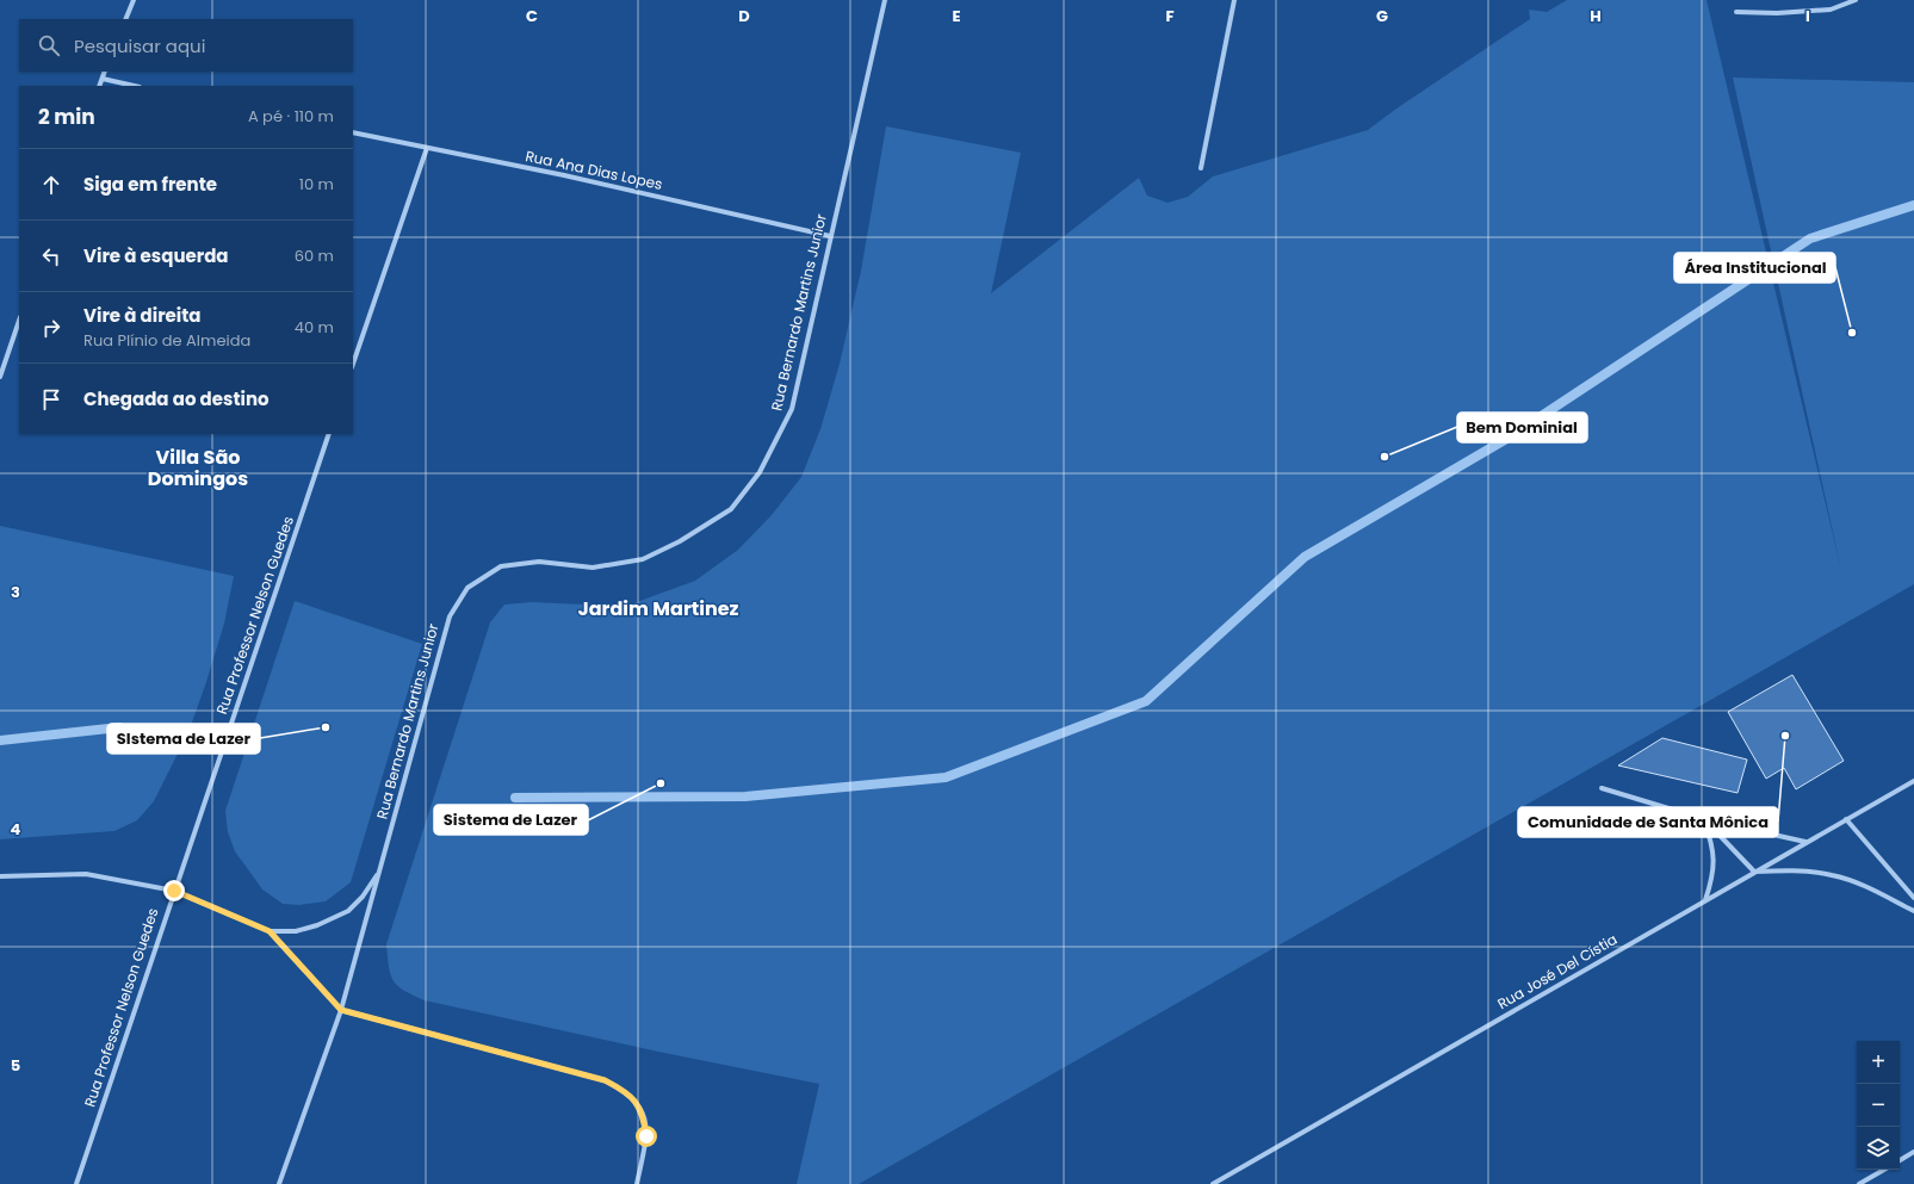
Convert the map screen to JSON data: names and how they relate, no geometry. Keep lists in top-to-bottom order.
{
  "streets": {
    "street": [
      "Rua Ana Dias Lopes",
      "Rua Bernardo Martins Junior",
      "Rua Professor Nelson Guedes",
      "Rua José Del Cístia"
    ]
  },
  "crossings": [
    ["Rua Ana Dias Lopes", "Rua Bernardo Martins Junior"]
  ],
  "districts": ["Villa São Domingos", "Jardim Martinez"],
  "places": [
    "Área Institucional",
    "Bem Dominial",
    "SIstema de Lazer",
    "Comunidade de Santa Mônica",
    "Sistema de Lazer"
  ],
  "page": {
    "search": "Pesquisar aqui",
    "heading": ["2 min", "A pé · 110 m"],
    "list": [
      ["Siga em frente", "10 m"],
      ["Vire à esquerda", "60 m"],
      ["Vire à direita", "Rua Plínio de Almeida", "40 m"],
      "Chegada ao destino"
    ],
    "map_buttons": ["+", "−"]
  },
  "grid": {
    "columns": [
      "C",
      "D",
      "E",
      "F",
      "G",
      "H",
      "I"
    ],
    "rows": ["3", "4", "5"]
  }
}
